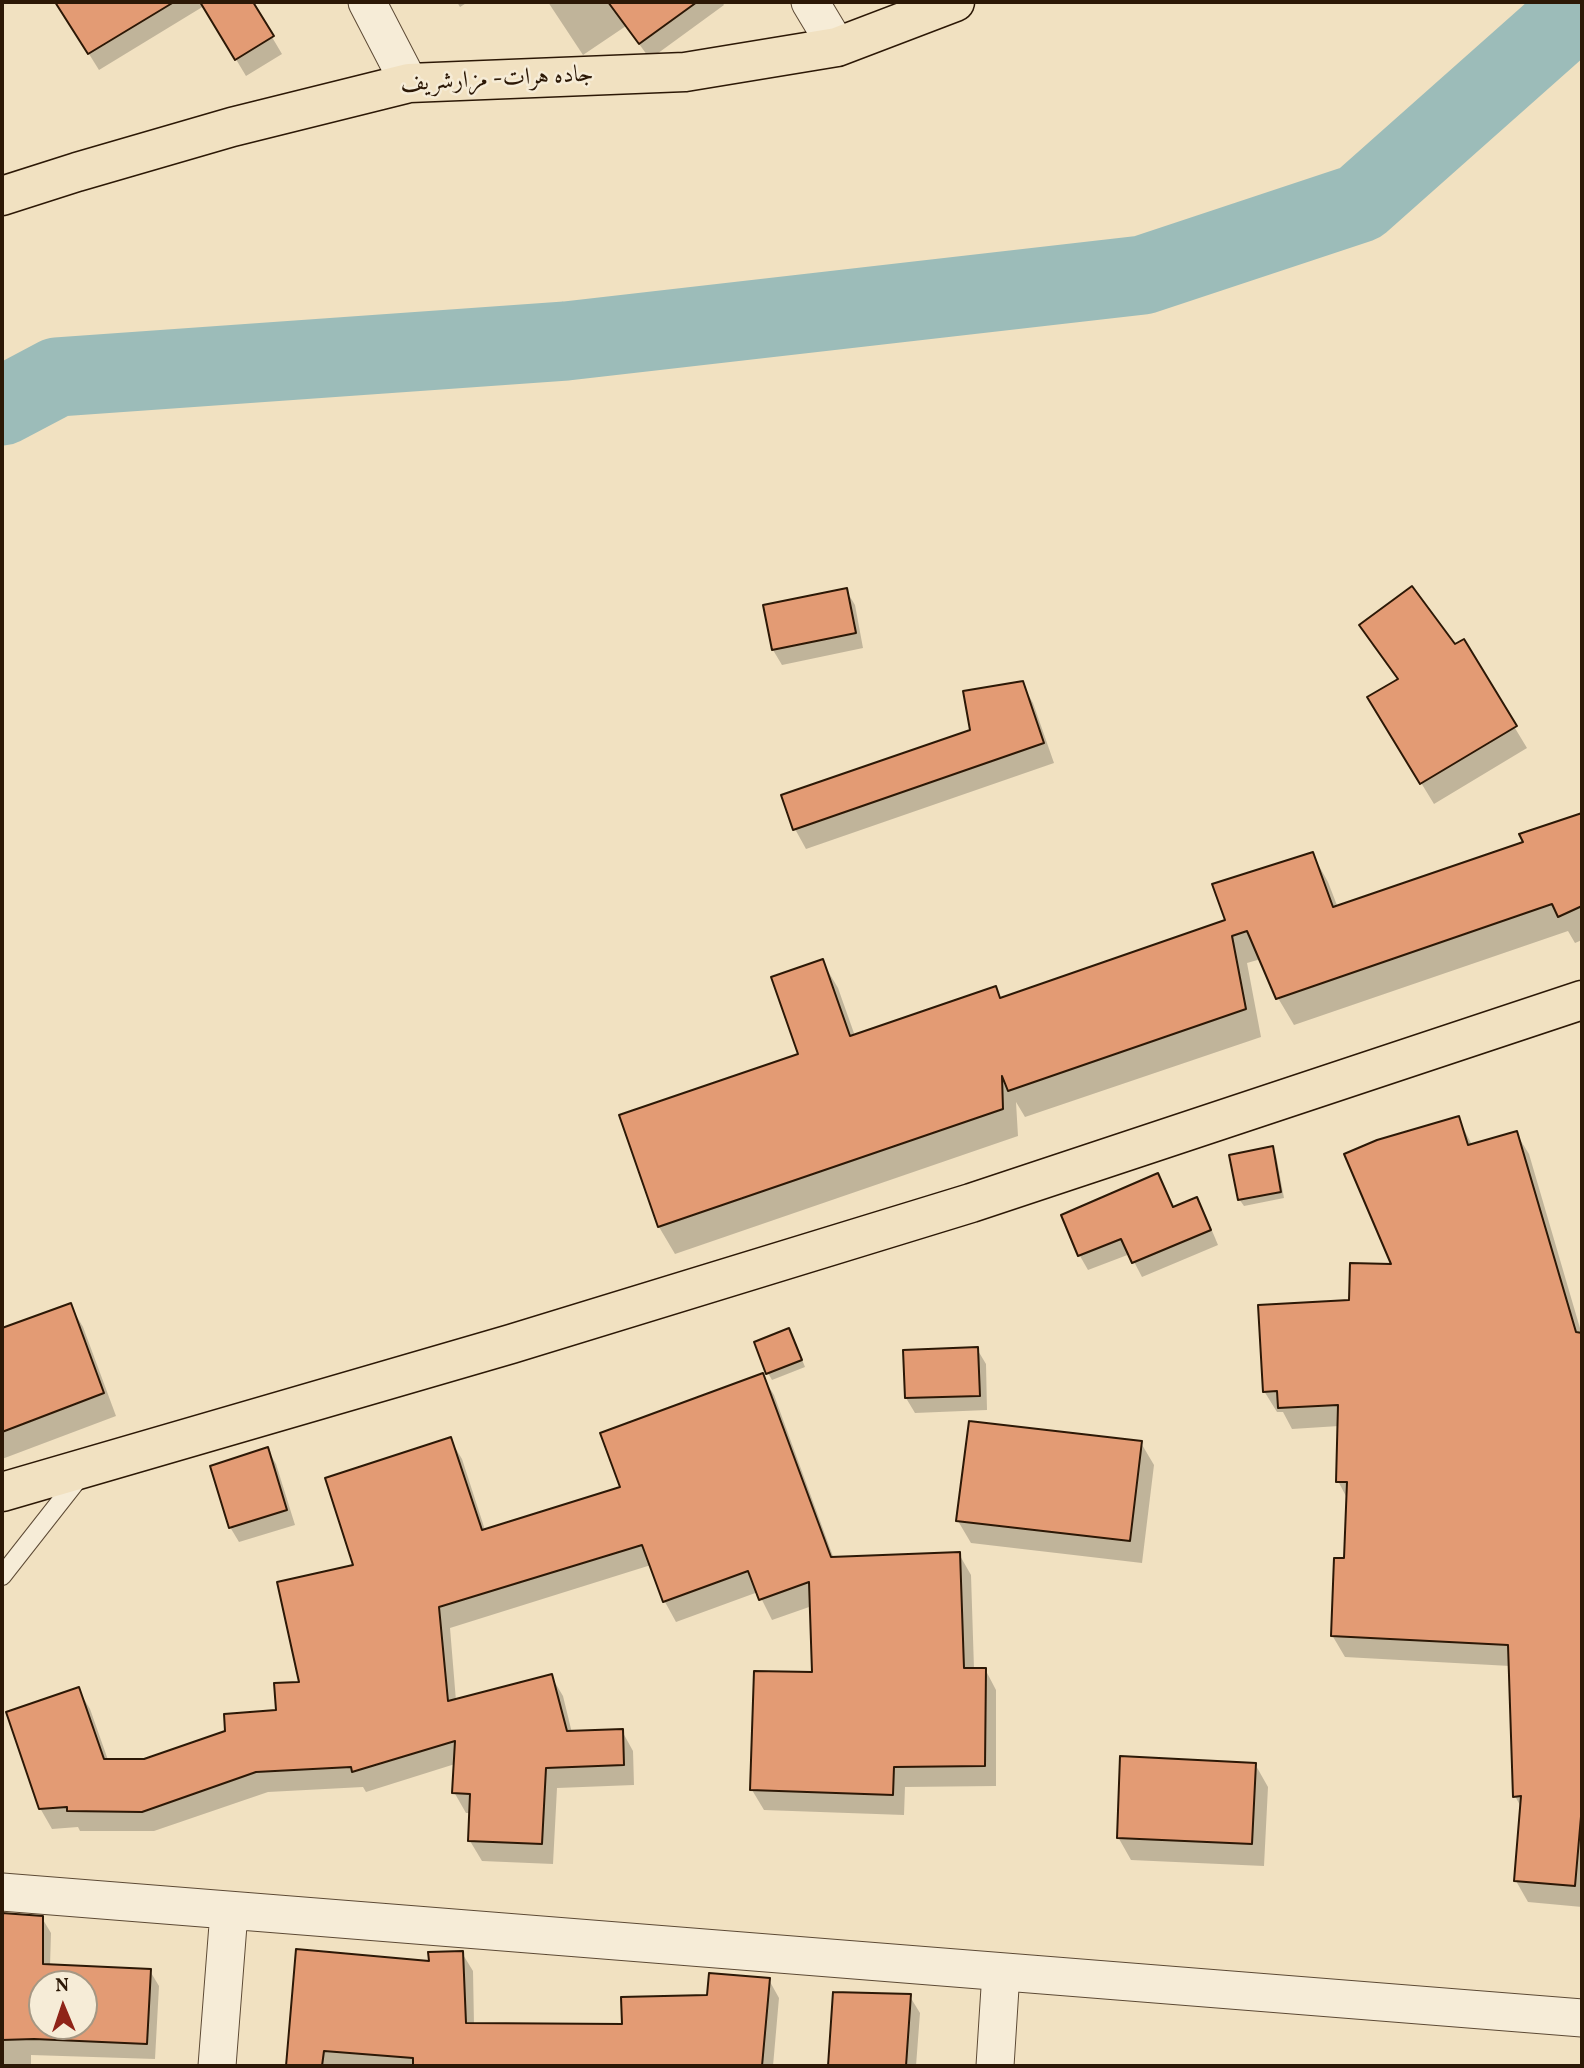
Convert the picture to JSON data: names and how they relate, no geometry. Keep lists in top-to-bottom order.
{
  "streets": {
    "main road": ["جاده هرات- مزارشریف"]
  },
  "north": "top"
}
